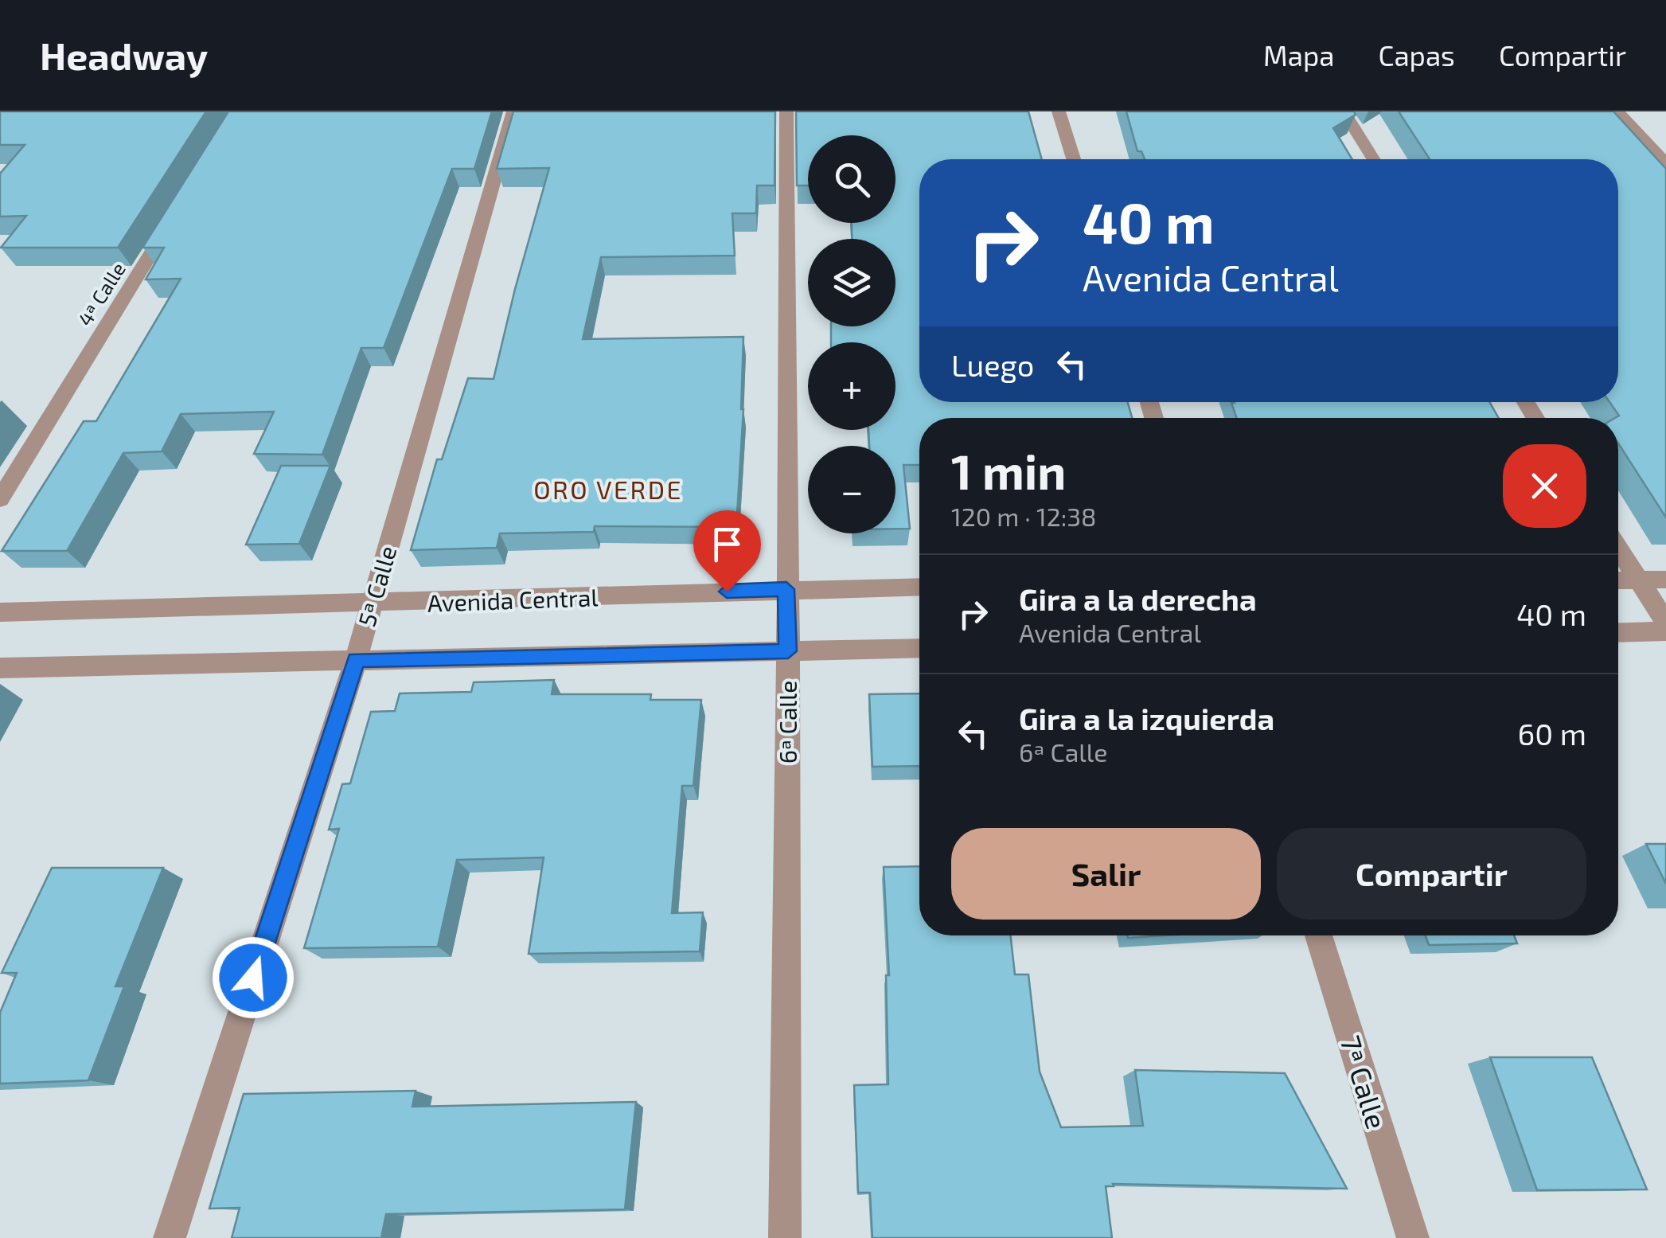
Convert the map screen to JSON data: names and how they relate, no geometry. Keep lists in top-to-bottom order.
{
  "streets": {
    "street": [
      "4ª Calle",
      "5ª Calle",
      "Avenida Central",
      "6ª Calle",
      "7ª Calle"
    ]
  },
  "crossings": [
    ["5ª Calle", "Avenida Central"],
    ["Avenida Central", "6ª Calle"]
  ],
  "districts": ["ORO VERDE"],
  "page": {
    "header": "Headway",
    "nav": ["Mapa", "Capas", "Compartir"],
    "map_buttons": ["+", "−"],
    "turn": ["40 m", "Avenida Central"],
    "then": "Luego",
    "heading": ["1 min", "120 m · 12:38"],
    "list": [
      {
        "name": "Gira a la derecha",
        "note": "Avenida Central",
        "value": "40 m"
      },
      {
        "name": "Gira a la izquierda",
        "note": "6ª Calle",
        "value": "60 m"
      }
    ],
    "buttons": ["Salir", "Compartir"]
  }
}
